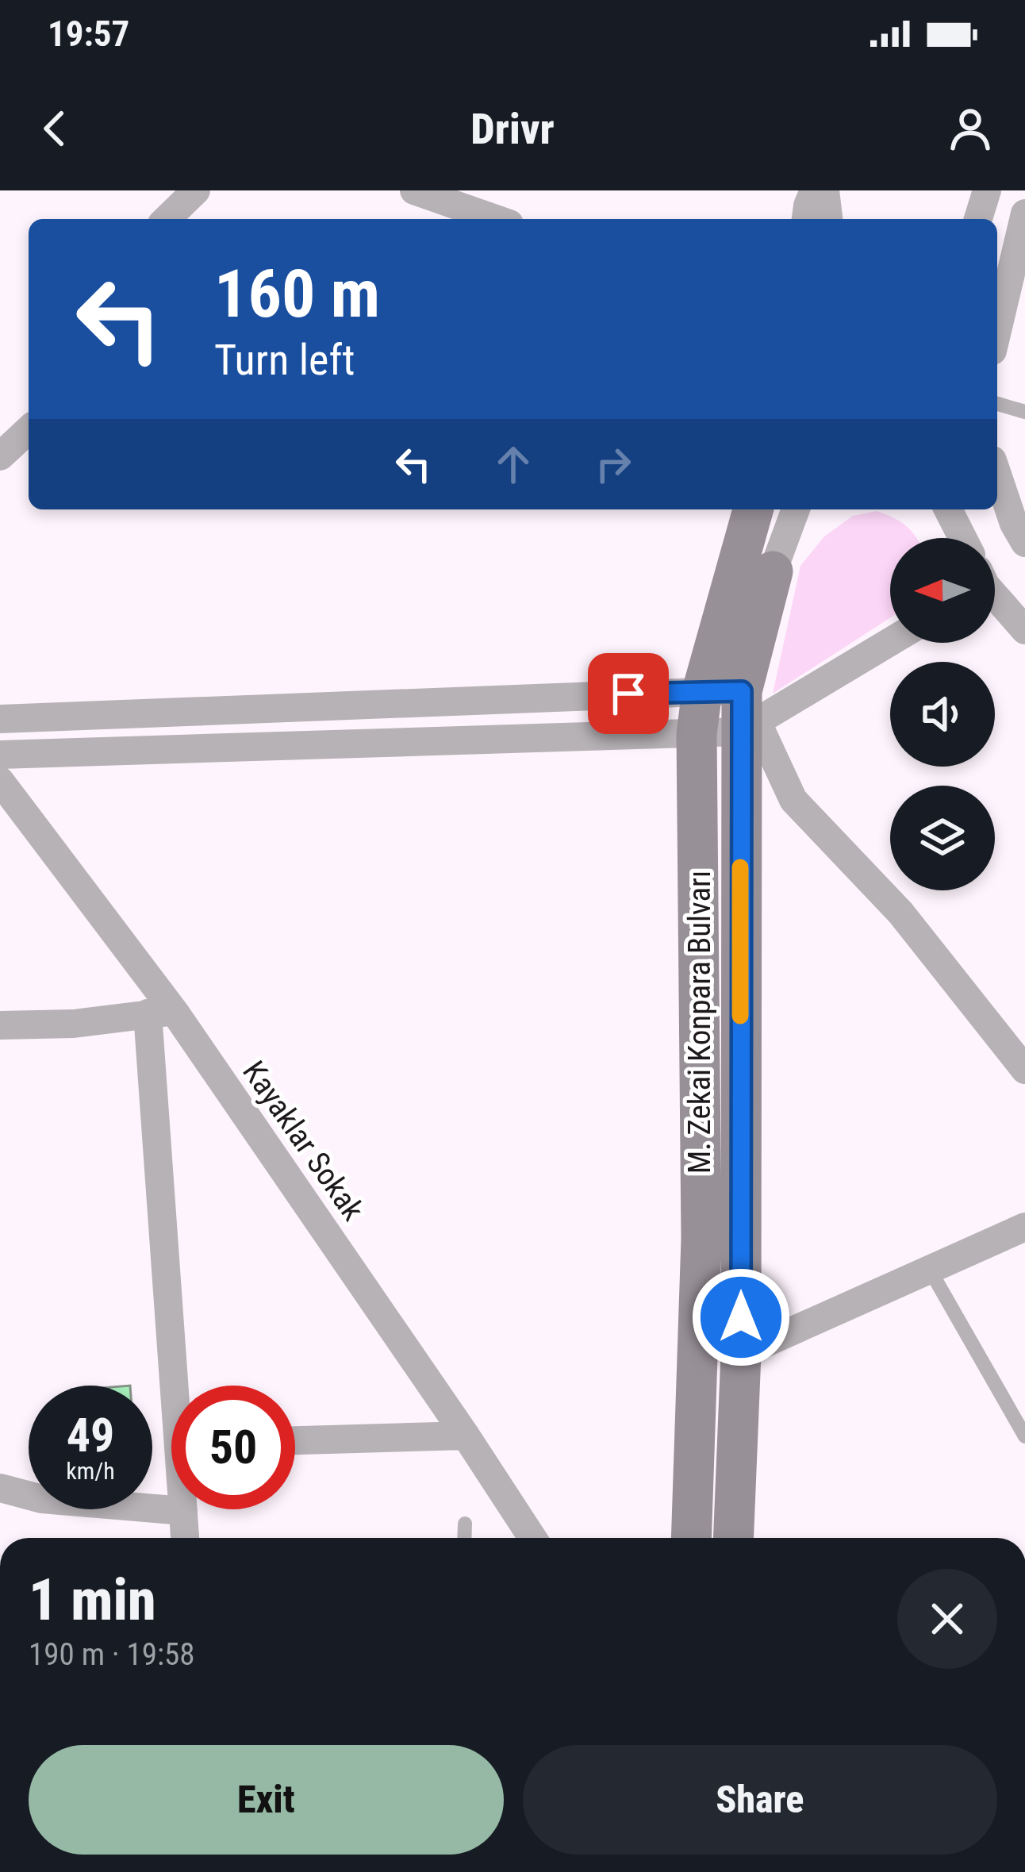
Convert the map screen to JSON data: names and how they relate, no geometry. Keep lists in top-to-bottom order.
{
  "streets": {
    "main road": ["M. Zekai Konpara Bulvarı"],
    "street": ["Kayaklar Sokak"]
  },
  "north": "left",
  "page": {
    "status": "19:57",
    "header": "Drivr",
    "turn": ["160 m", "Turn left"],
    "speed": "49 km/h",
    "limit": "50",
    "heading": ["1 min", "190 m · 19:58"],
    "buttons": ["Exit", "Share"]
  }
}
